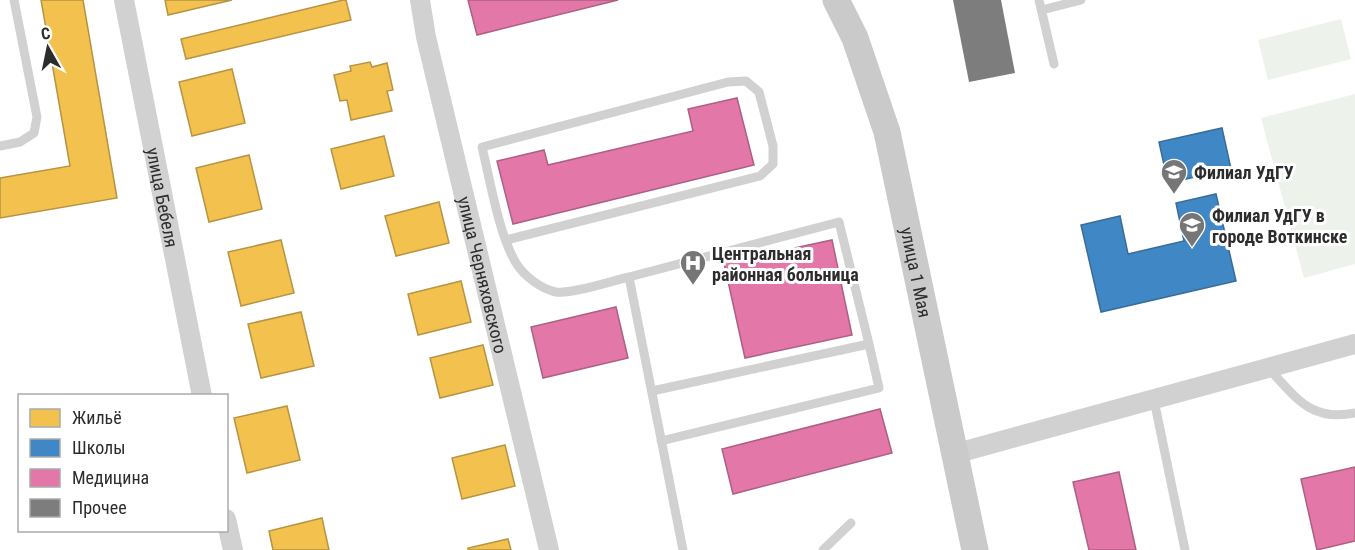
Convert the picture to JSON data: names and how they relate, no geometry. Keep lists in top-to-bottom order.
{
  "streets": {
    "main road": ["улица 1 Мая"],
    "street": ["улица Бебеля", "улица Черняховского"]
  },
  "places": {
    "school or university": ["Филиал УдГУ", "Филиал УдГУ в городе Воткинске"],
    "hospital": ["Центральная районная больница"]
  },
  "legend": [
    "Жильё",
    "Школы",
    "Медицина",
    "Прочее"
  ],
  "north": "top"
}
